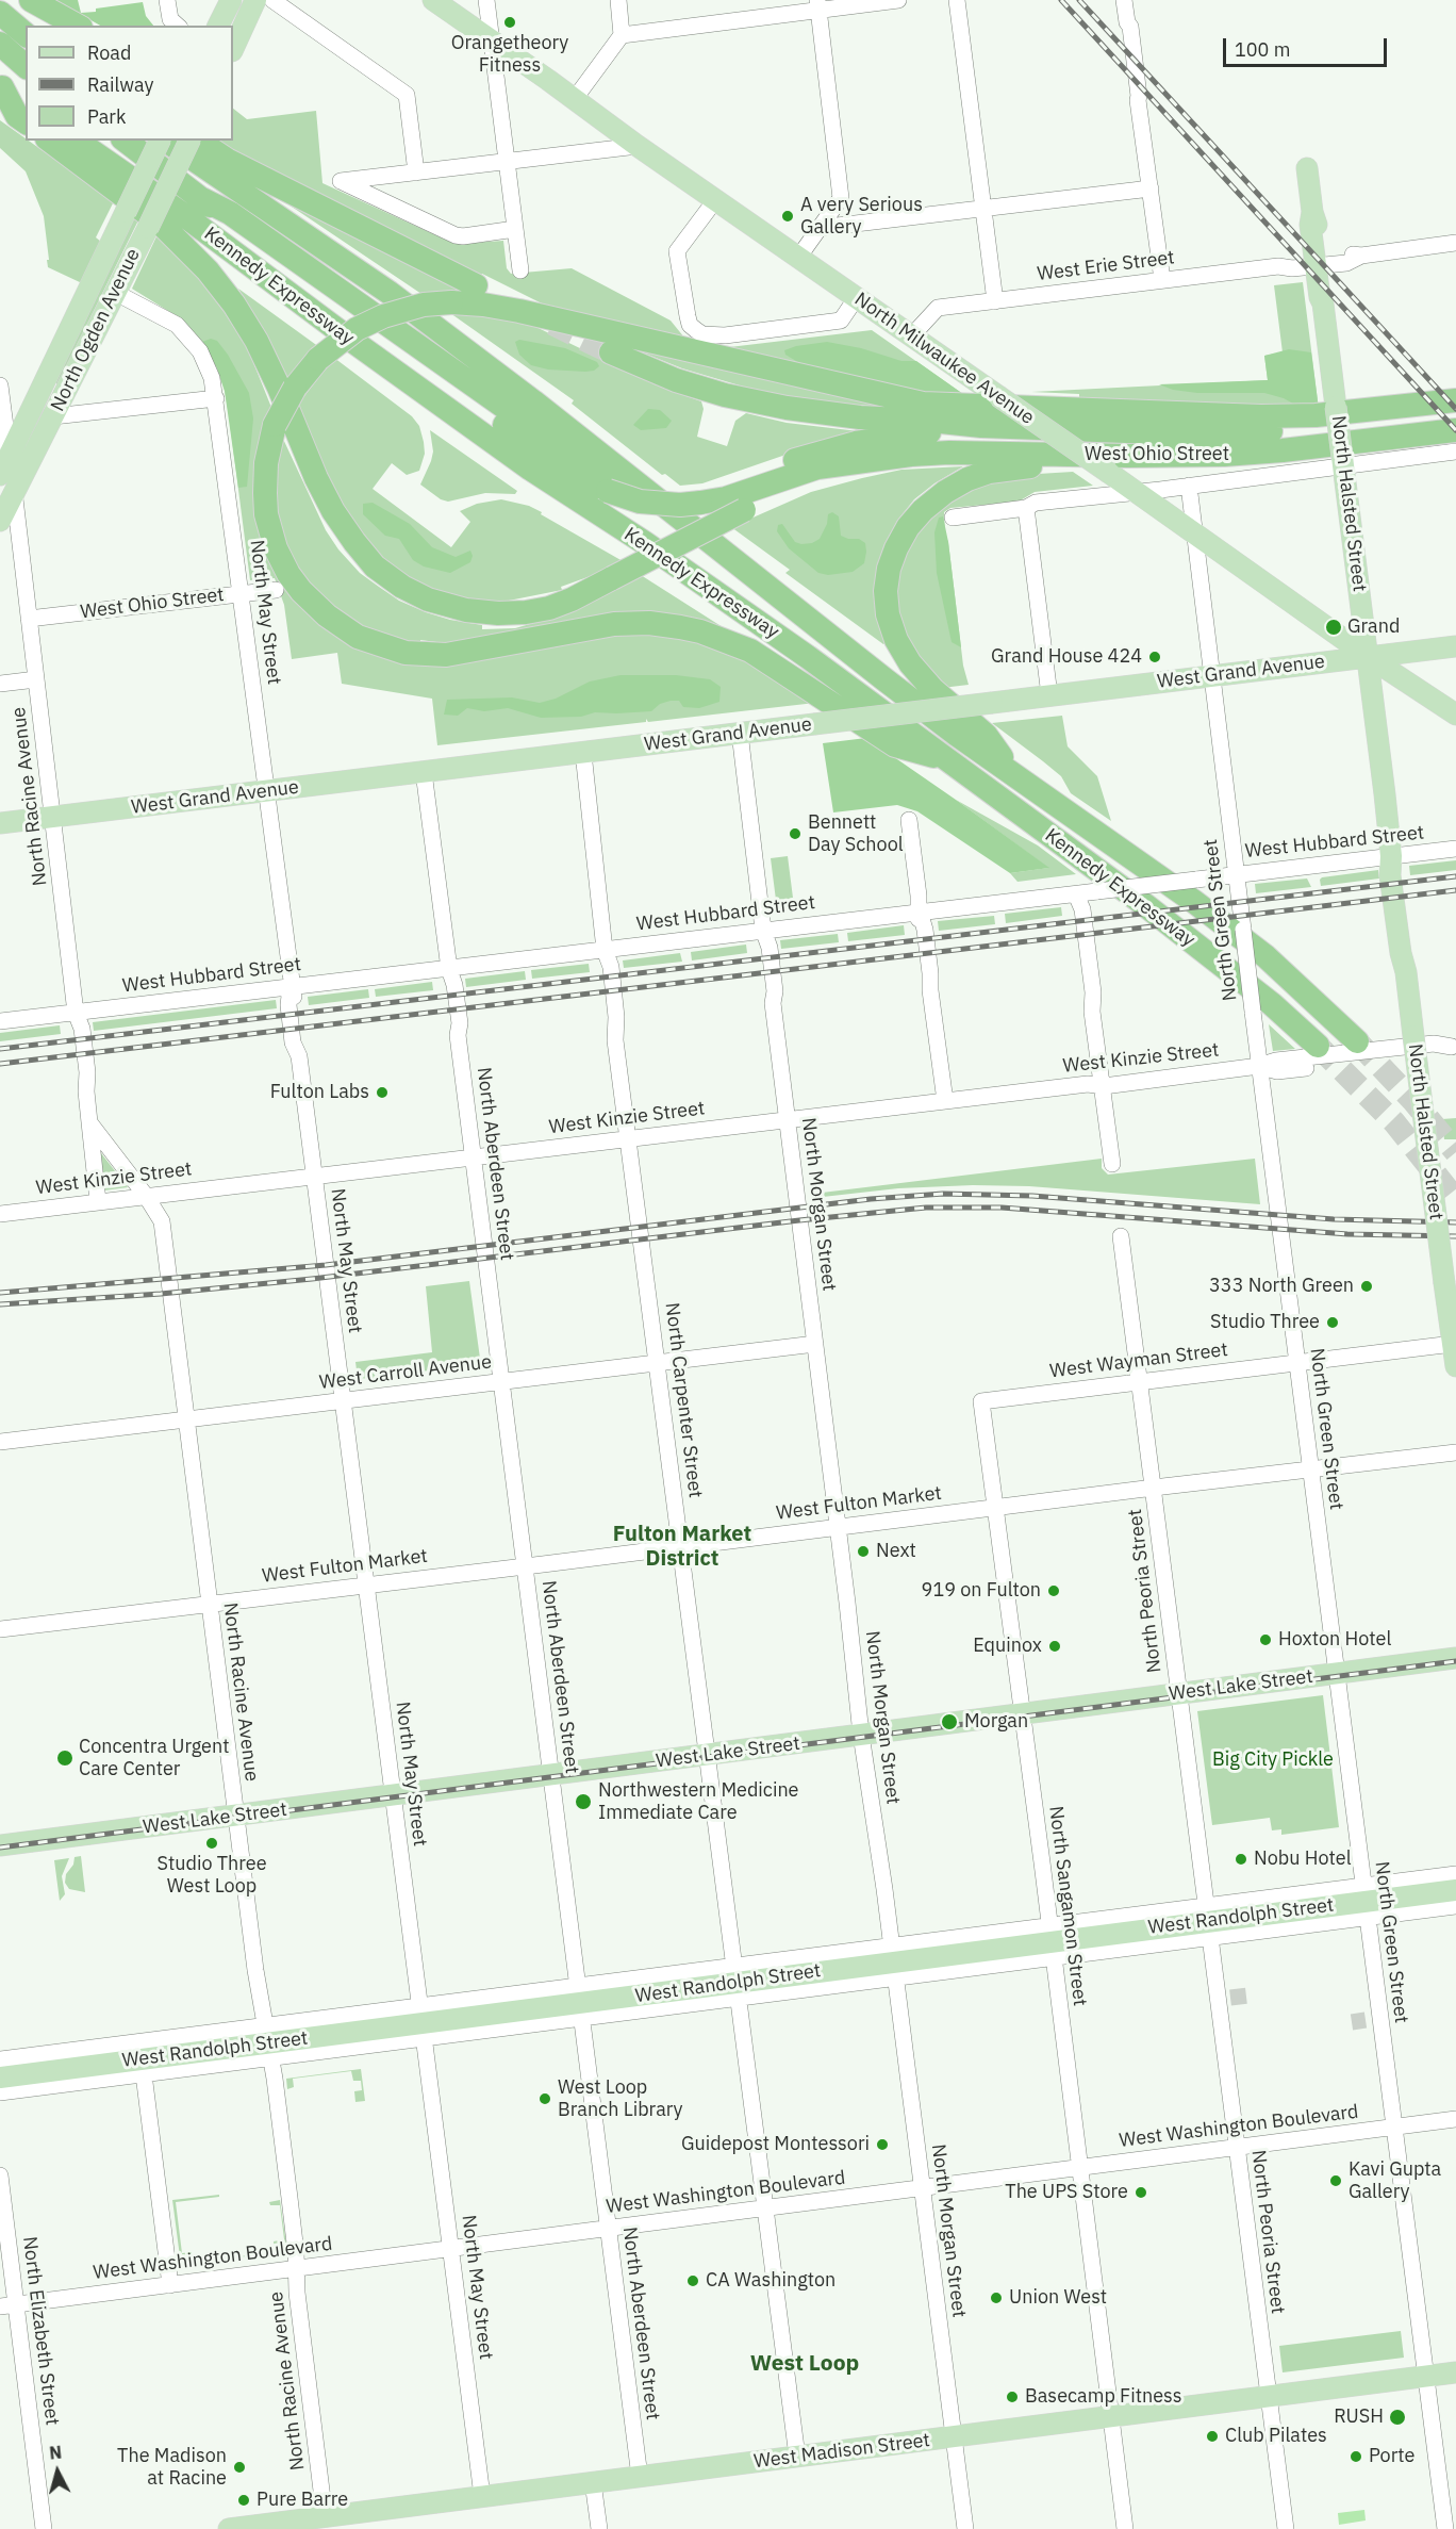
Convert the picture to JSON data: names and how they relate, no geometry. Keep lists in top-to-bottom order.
{
  "streets": {
    "highway": ["Kennedy Expressway", "West Ohio Street"],
    "main road": [
      "North Ogden Avenue",
      "North Milwaukee Avenue",
      "North Halsted Street",
      "West Grand Avenue",
      "West Lake Street",
      "West Randolph Street",
      "West Madison Street"
    ],
    "street": [
      "West Erie Street",
      "North May Street",
      "North Racine Avenue",
      "West Hubbard Street",
      "North Green Street",
      "West Kinzie Street",
      "North Aberdeen Street",
      "North Morgan Street",
      "West Wayman Street",
      "West Carroll Avenue",
      "North Carpenter Street",
      "West Fulton Market",
      "North Peoria Street",
      "North Sangamon Street",
      "West Washington Boulevard",
      "North Elizabeth Street"
    ]
  },
  "crossings": [
    ["West Erie Street", "North Milwaukee Avenue"],
    ["West Erie Street", "North Halsted Street"],
    ["North Ogden Avenue", "North May Street"],
    ["North Ogden Avenue", "North Racine Avenue"],
    ["North Milwaukee Avenue", "West Ohio Street"],
    ["North Milwaukee Avenue", "North Halsted Street"],
    ["North Milwaukee Avenue", "West Grand Avenue"],
    ["North Milwaukee Avenue", "North Green Street"],
    ["West Ohio Street", "North Halsted Street"],
    ["West Ohio Street", "North May Street"],
    ["West Ohio Street", "North Racine Avenue"],
    ["West Ohio Street", "North Green Street"],
    ["North Halsted Street", "West Grand Avenue"],
    ["North Halsted Street", "West Hubbard Street"],
    ["North Halsted Street", "West Wayman Street"],
    ["North May Street", "West Grand Avenue"],
    ["North May Street", "West Hubbard Street"],
    ["North May Street", "West Kinzie Street"],
    ["North May Street", "West Carroll Avenue"],
    ["North May Street", "West Fulton Market"],
    ["North May Street", "West Lake Street"],
    ["North May Street", "West Randolph Street"],
    ["North May Street", "West Washington Boulevard"],
    ["North May Street", "West Madison Street"],
    ["West Grand Avenue", "North Racine Avenue"],
    ["West Grand Avenue", "North Green Street"],
    ["West Grand Avenue", "North Aberdeen Street"],
    ["West Grand Avenue", "North Morgan Street"],
    ["West Grand Avenue", "North Carpenter Street"],
    ["North Racine Avenue", "West Hubbard Street"],
    ["North Racine Avenue", "West Kinzie Street"],
    ["North Racine Avenue", "West Carroll Avenue"],
    ["North Racine Avenue", "West Fulton Market"],
    ["North Racine Avenue", "West Lake Street"],
    ["North Racine Avenue", "West Randolph Street"],
    ["North Racine Avenue", "West Washington Boulevard"],
    ["North Racine Avenue", "West Madison Street"],
    ["West Hubbard Street", "North Green Street"],
    ["West Hubbard Street", "North Aberdeen Street"],
    ["West Hubbard Street", "North Morgan Street"],
    ["West Hubbard Street", "North Carpenter Street"],
    ["North Green Street", "West Kinzie Street"],
    ["North Green Street", "West Wayman Street"],
    ["North Green Street", "West Fulton Market"],
    ["North Green Street", "West Lake Street"],
    ["North Green Street", "West Randolph Street"],
    ["North Green Street", "West Washington Boulevard"],
    ["North Green Street", "West Madison Street"],
    ["West Kinzie Street", "North Aberdeen Street"],
    ["West Kinzie Street", "North Morgan Street"],
    ["West Kinzie Street", "North Carpenter Street"],
    ["North Aberdeen Street", "West Carroll Avenue"],
    ["North Aberdeen Street", "West Fulton Market"],
    ["North Aberdeen Street", "West Lake Street"],
    ["North Aberdeen Street", "West Randolph Street"],
    ["North Aberdeen Street", "West Washington Boulevard"],
    ["North Aberdeen Street", "West Madison Street"],
    ["North Morgan Street", "West Carroll Avenue"],
    ["North Morgan Street", "West Fulton Market"],
    ["North Morgan Street", "West Lake Street"],
    ["North Morgan Street", "West Randolph Street"],
    ["North Morgan Street", "West Washington Boulevard"],
    ["North Morgan Street", "West Madison Street"],
    ["West Wayman Street", "North Peoria Street"],
    ["West Wayman Street", "North Sangamon Street"],
    ["West Carroll Avenue", "North Carpenter Street"],
    ["North Carpenter Street", "West Fulton Market"],
    ["North Carpenter Street", "West Lake Street"],
    ["North Carpenter Street", "West Randolph Street"],
    ["North Carpenter Street", "West Washington Boulevard"],
    ["North Carpenter Street", "West Madison Street"],
    ["West Fulton Market", "North Peoria Street"],
    ["West Fulton Market", "North Sangamon Street"],
    ["North Peoria Street", "West Lake Street"],
    ["North Peoria Street", "West Randolph Street"],
    ["North Peoria Street", "West Washington Boulevard"],
    ["North Peoria Street", "West Madison Street"],
    ["West Lake Street", "North Sangamon Street"],
    ["North Sangamon Street", "West Randolph Street"],
    ["North Sangamon Street", "West Washington Boulevard"],
    ["North Sangamon Street", "West Madison Street"],
    ["West Washington Boulevard", "North Elizabeth Street"]
  ],
  "districts": ["Fulton Market District", "West Loop"],
  "parks": ["Big City Pickle"],
  "places": [
    "Orangetheory Fitness",
    "A very Serious Gallery",
    "Grand",
    "Grand House 424",
    "Bennett Day School",
    "Fulton Labs",
    "333 North Green",
    "Studio Three",
    "Next",
    "919 on Fulton",
    "Hoxton Hotel",
    "Equinox",
    "Morgan",
    "Concentra Urgent Care Center",
    "Northwestern Medicine Immediate Care",
    "Studio Three West Loop",
    "Nobu Hotel",
    "West Loop Branch Library",
    "Guidepost Montessori",
    "Kavi Gupta Gallery",
    "The UPS Store",
    "CA Washington",
    "Union West",
    "Basecamp Fitness",
    "RUSH",
    "Club Pilates",
    "Porte",
    "The Madison at Racine",
    "Pure Barre"
  ],
  "legend": ["Road", "Railway", "Park"],
  "scale_bar": "100 m",
  "north": "top"
}
